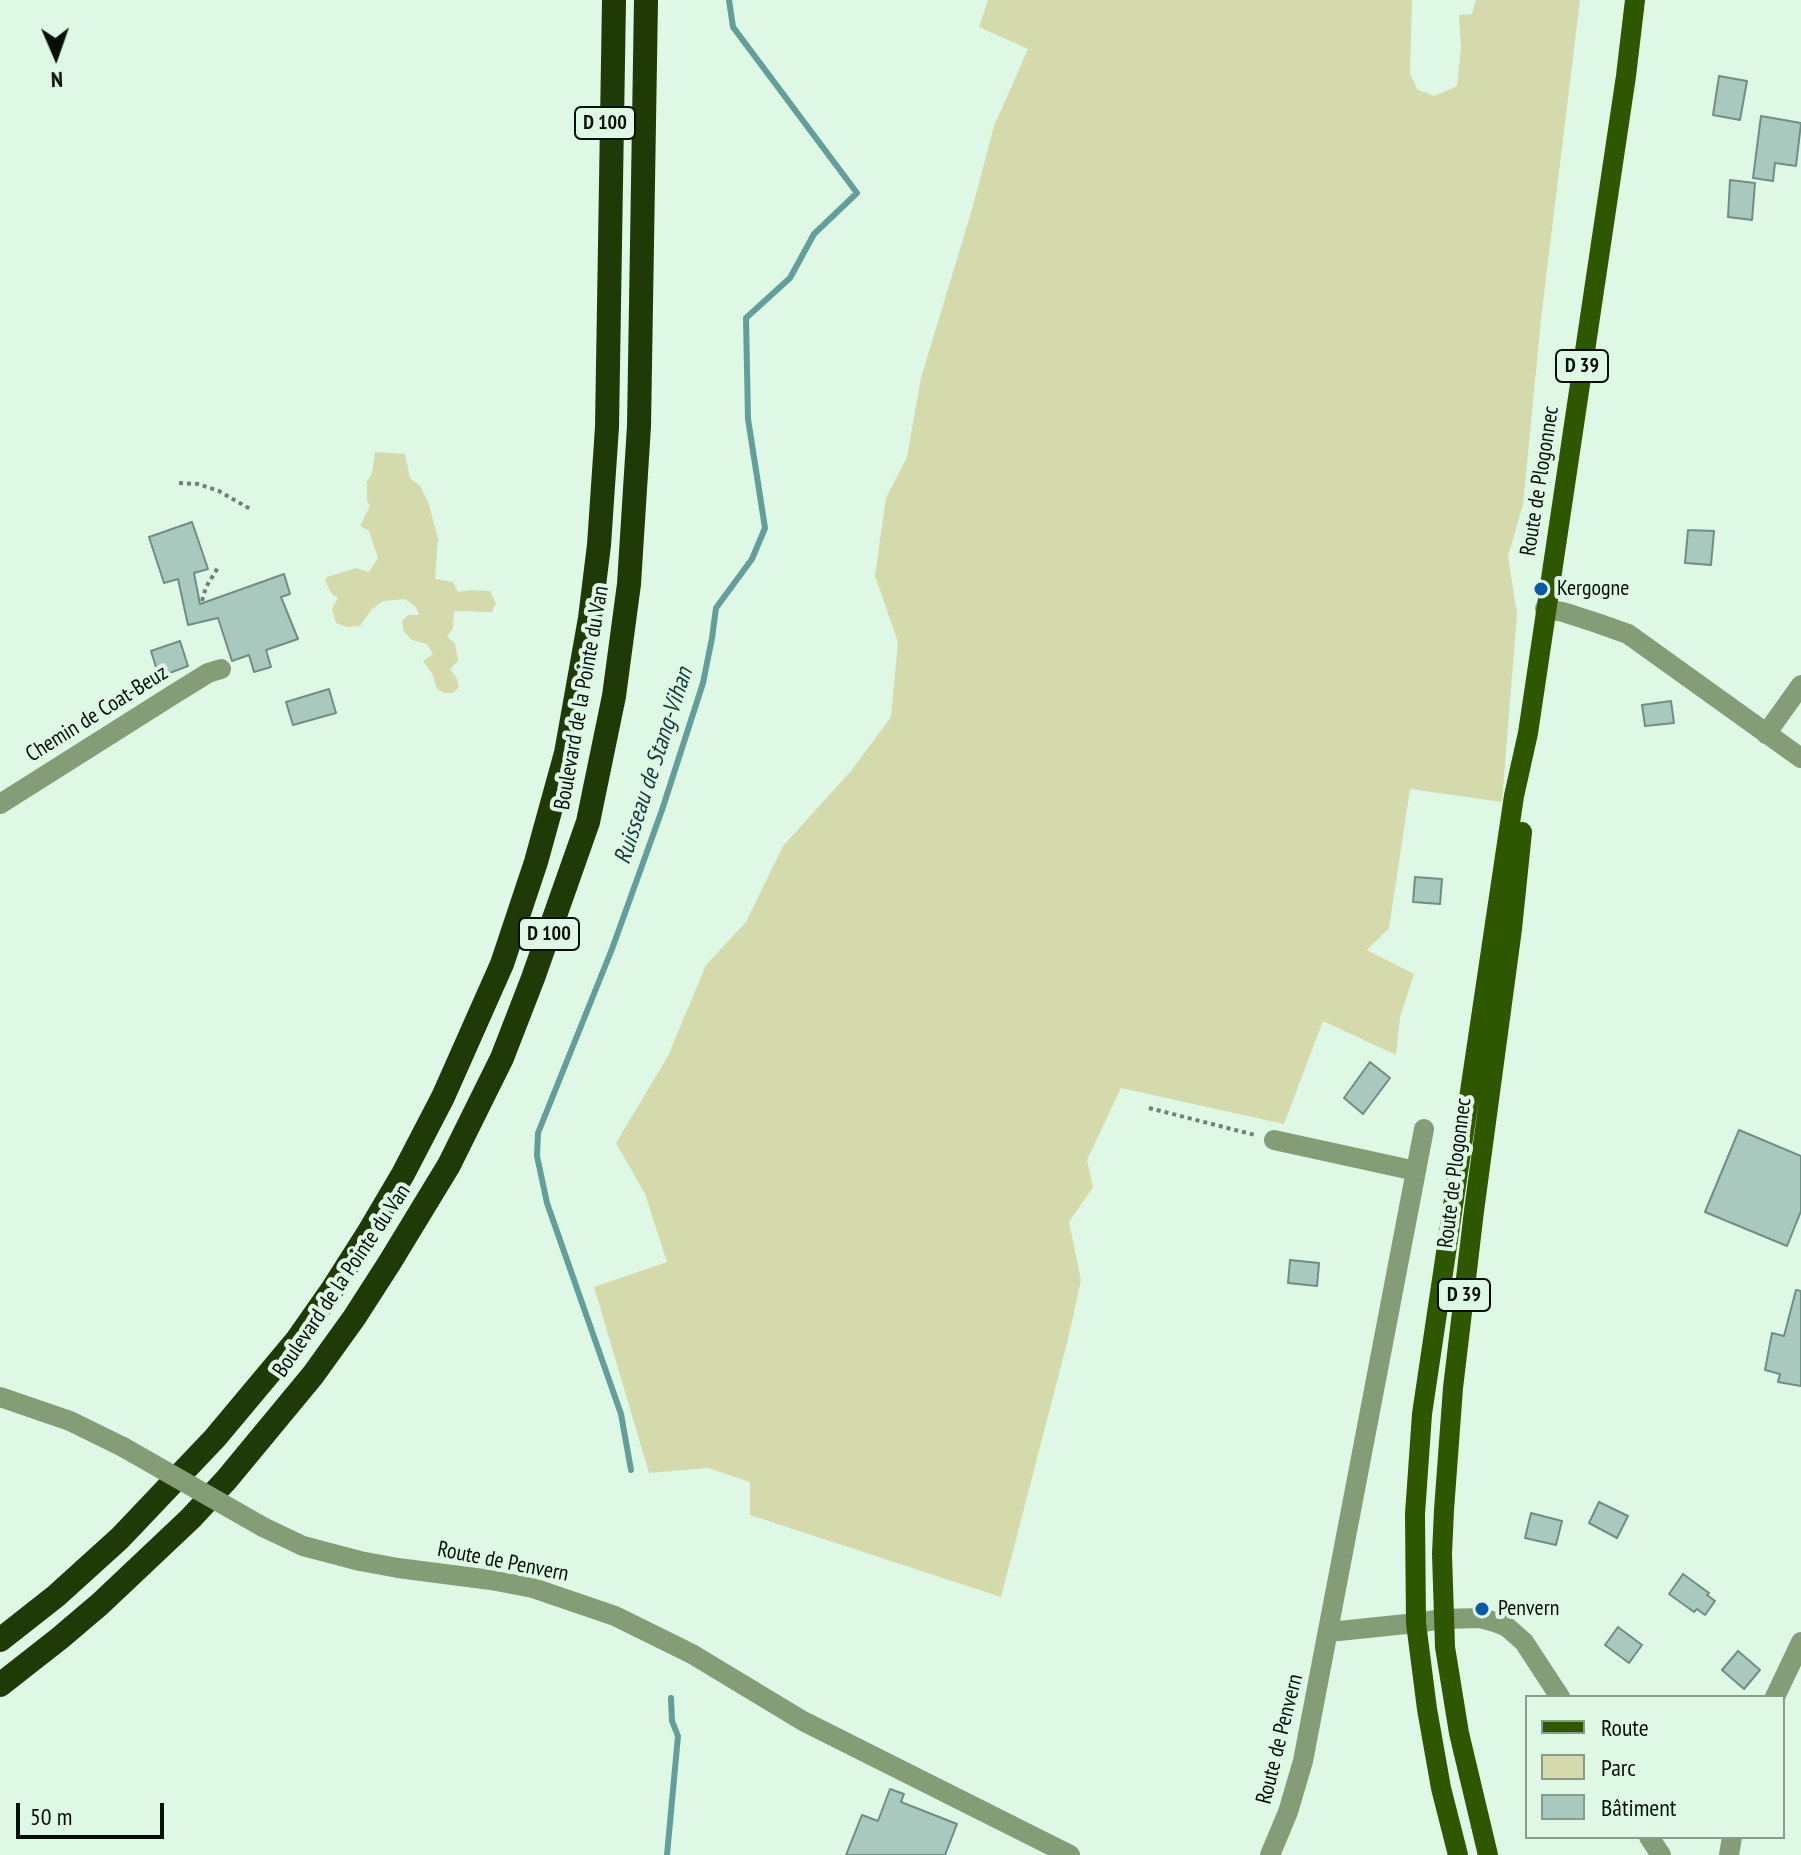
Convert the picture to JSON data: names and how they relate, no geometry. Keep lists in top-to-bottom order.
{
  "streets": {
    "highway": ["D 100", "Boulevard de la Pointe du Van"],
    "main road": ["D 39", "Route de Plogonnec"],
    "street": ["Chemin de Coat-Beuz", "Route de Penvern"]
  },
  "crossings": [
    ["D 100", "Boulevard de la Pointe du Van"],
    ["Route de Plogonnec", "Route de Penvern"]
  ],
  "water": ["Ruisseau de Stang-Vihan"],
  "places": ["Kergogne", "Penvern"],
  "legend": ["Route", "Parc", "Bâtiment"],
  "scale_bar": "50 m",
  "north": "bottom"
}
